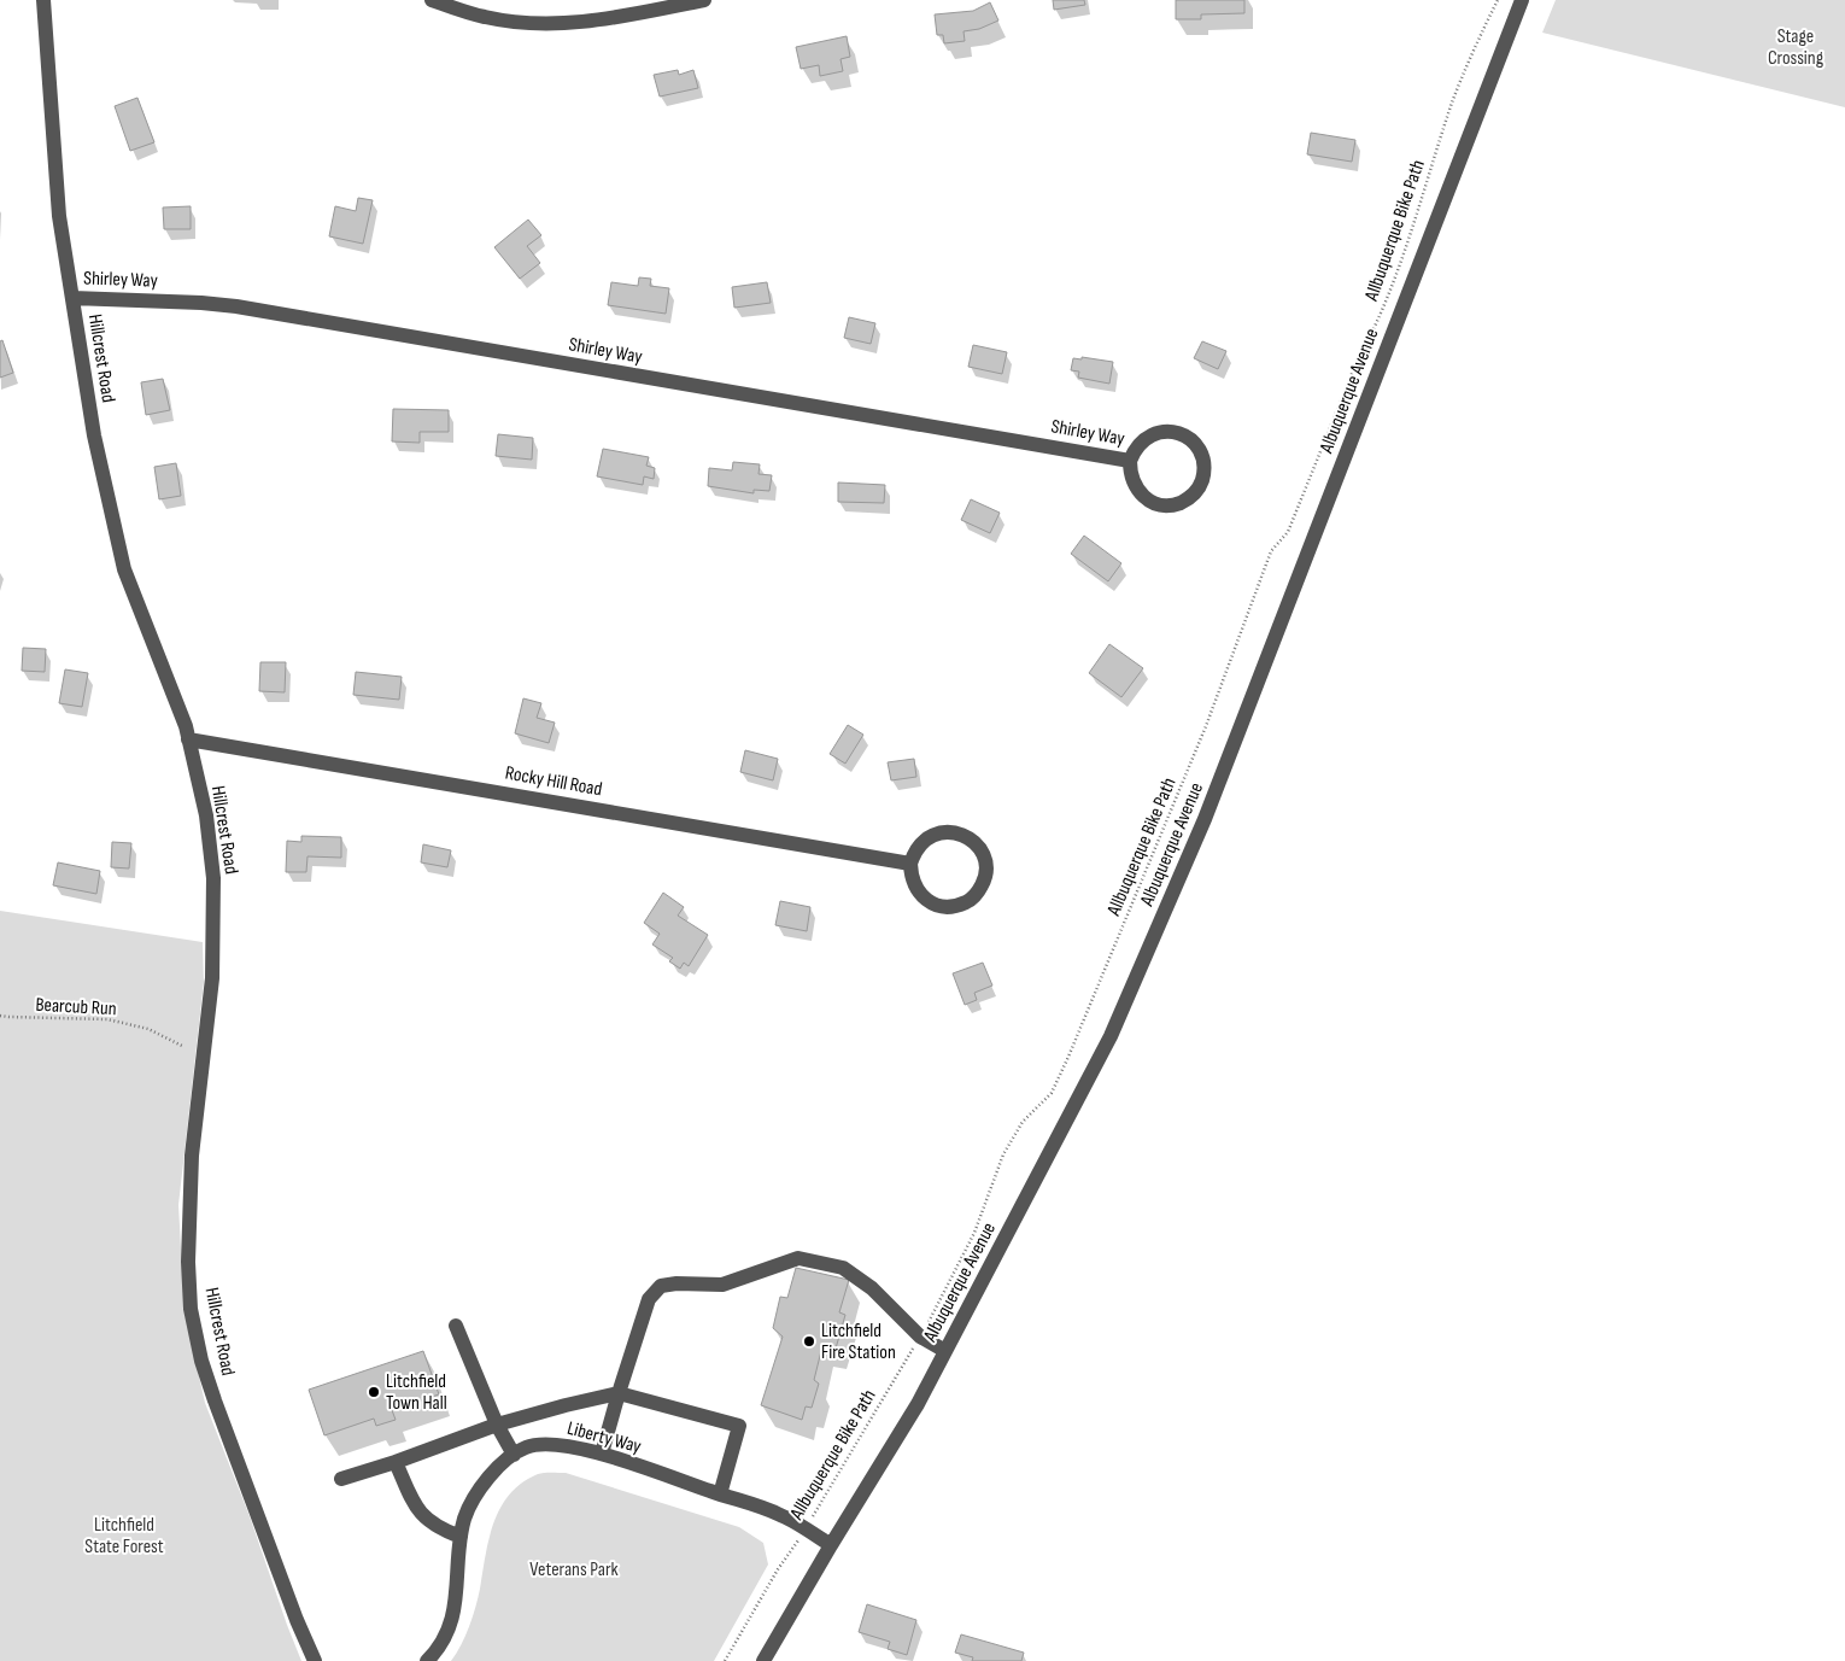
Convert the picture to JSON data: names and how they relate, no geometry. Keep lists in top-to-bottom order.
{
  "streets": {
    "street": [
      "Shirley Way",
      "Hillcrest Road",
      "Albuquerque Avenue",
      "Rocky Hill Road",
      "Liberty Way"
    ],
    "path": ["Allbuquerque Bike Path", "Bearcub Run"]
  },
  "crossings": [
    ["Allbuquerque Bike Path", "Liberty Way"],
    ["Shirley Way", "Hillcrest Road"],
    ["Hillcrest Road", "Rocky Hill Road"],
    ["Albuquerque Avenue", "Liberty Way"]
  ],
  "parks": ["Stage Crossing", "Litchfield State Forest", "Veterans Park"],
  "places": ["Litchfield Fire Station", "Litchfield Town Hall"]
}
